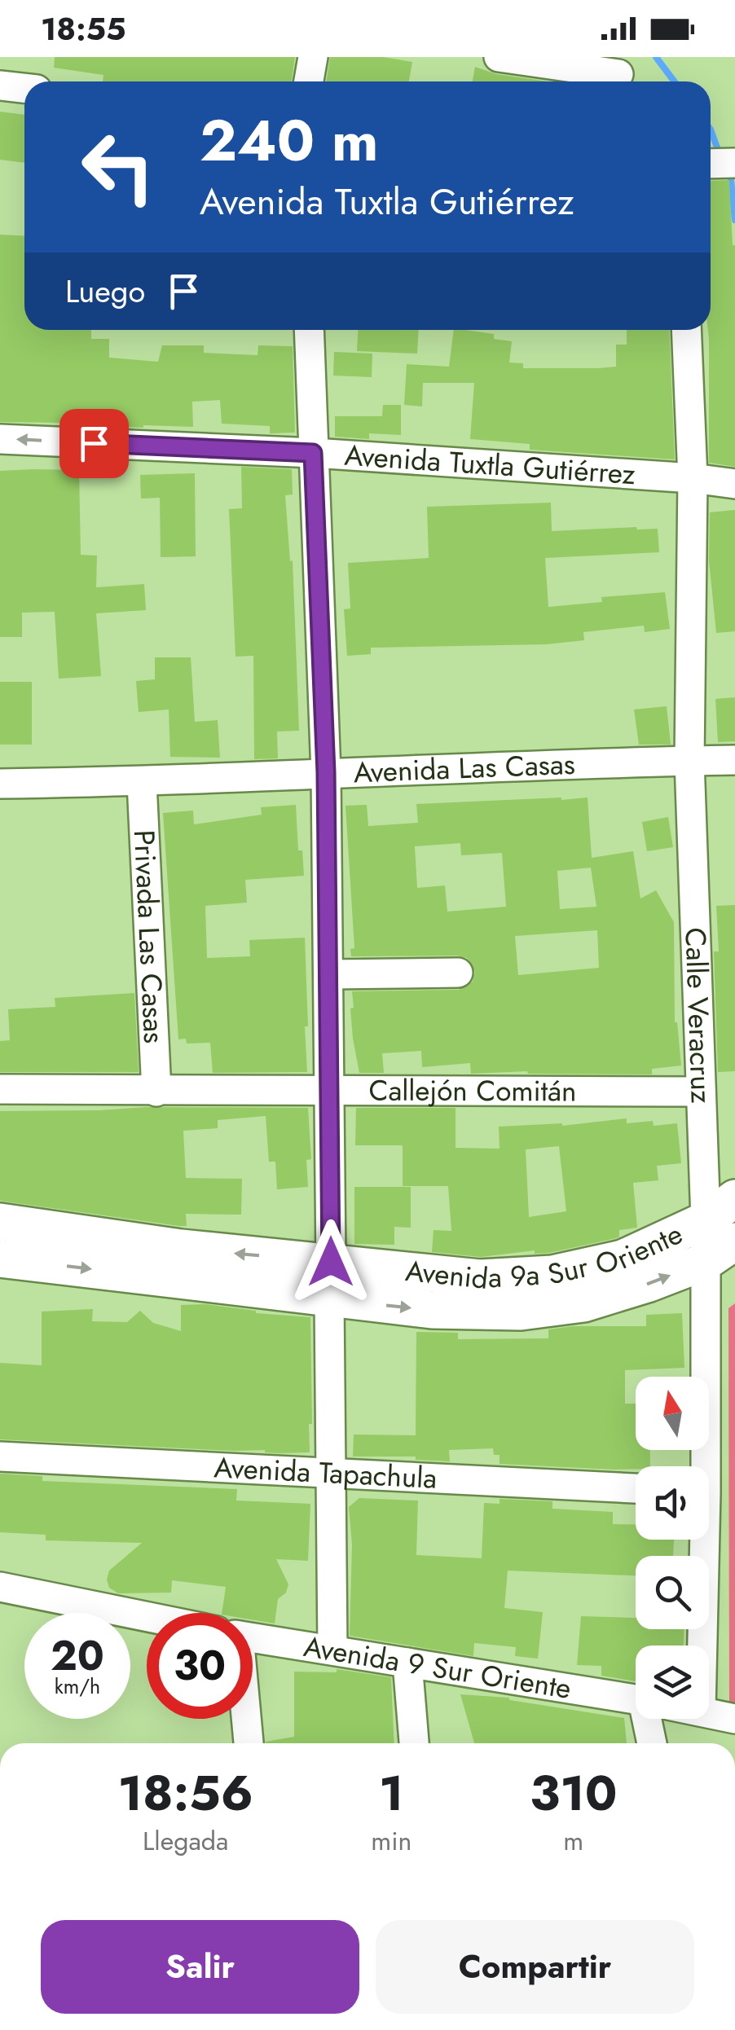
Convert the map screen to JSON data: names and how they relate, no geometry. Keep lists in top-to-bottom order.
{
  "streets": {
    "main road": ["Avenida 9a Sur Oriente"],
    "street": [
      "Avenida Tuxtla Gutiérrez",
      "Avenida Las Casas",
      "Privada Las Casas",
      "Calle Veracruz",
      "Callejón Comitán",
      "Avenida Tapachula",
      "Avenida 9 Sur Oriente"
    ]
  },
  "crossings": [
    ["Avenida Tuxtla Gutiérrez", "Calle Veracruz"],
    ["Avenida Las Casas", "Privada Las Casas"],
    ["Avenida Las Casas", "Calle Veracruz"],
    ["Privada Las Casas", "Callejón Comitán"],
    ["Calle Veracruz", "Callejón Comitán"],
    ["Calle Veracruz", "Avenida 9a Sur Oriente"]
  ],
  "one_way": ["Avenida Tuxtla Gutiérrez"],
  "north": "top",
  "page": {
    "status": "18:55",
    "turn": ["240 m", "Avenida Tuxtla Gutiérrez"],
    "then": "Luego",
    "speed": "20 km/h",
    "limit": "30",
    "eta": [
      "18:56",
      "Llegada",
      "1",
      "min",
      "310",
      "m"
    ],
    "buttons": ["Salir", "Compartir"]
  }
}
